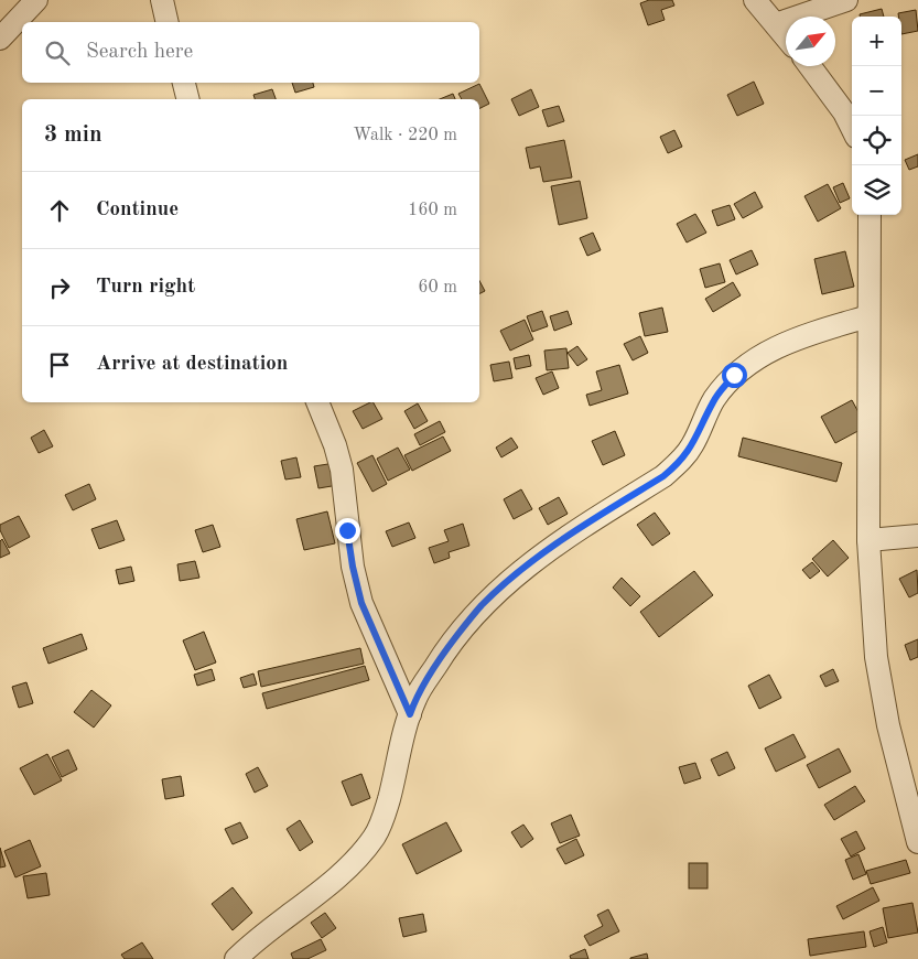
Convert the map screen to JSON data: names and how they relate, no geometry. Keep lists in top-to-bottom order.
{
  "north": "top right",
  "page": {
    "map_buttons": ["+", "−"],
    "search": "Search here",
    "heading": ["3 min", "Walk · 220 m"],
    "list": [
      ["Continue", "160 m"],
      ["Turn right", "60 m"],
      "Arrive at destination"
    ]
  }
}
